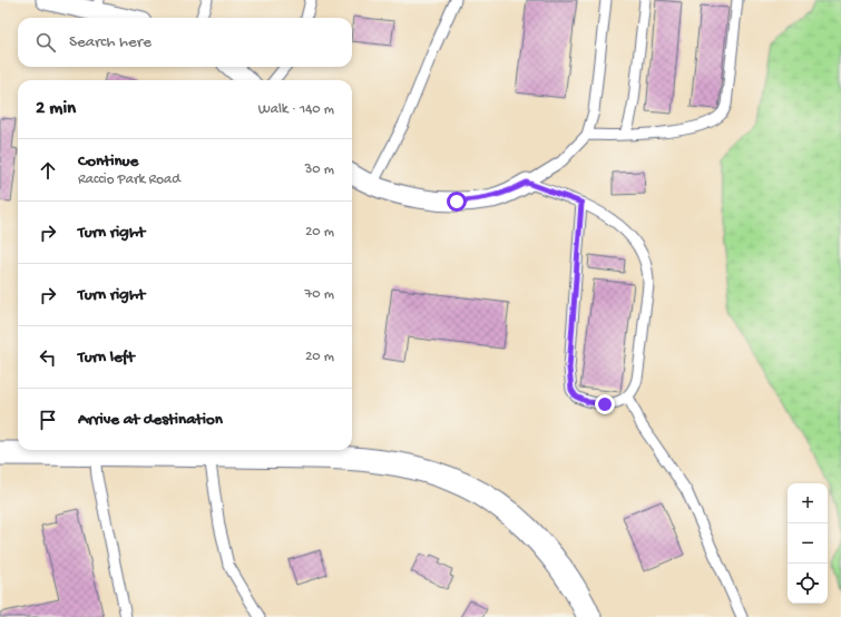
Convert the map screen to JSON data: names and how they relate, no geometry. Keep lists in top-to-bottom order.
{
  "page": {
    "search": "Search here",
    "heading": ["2 min", "Walk · 140 m"],
    "list": [
      ["Continue", "Raccio Park Road", "30 m"],
      ["Turn right", "20 m"],
      ["Turn right", "70 m"],
      ["Turn left", "20 m"],
      "Arrive at destination"
    ],
    "map_buttons": ["+", "−"]
  }
}
